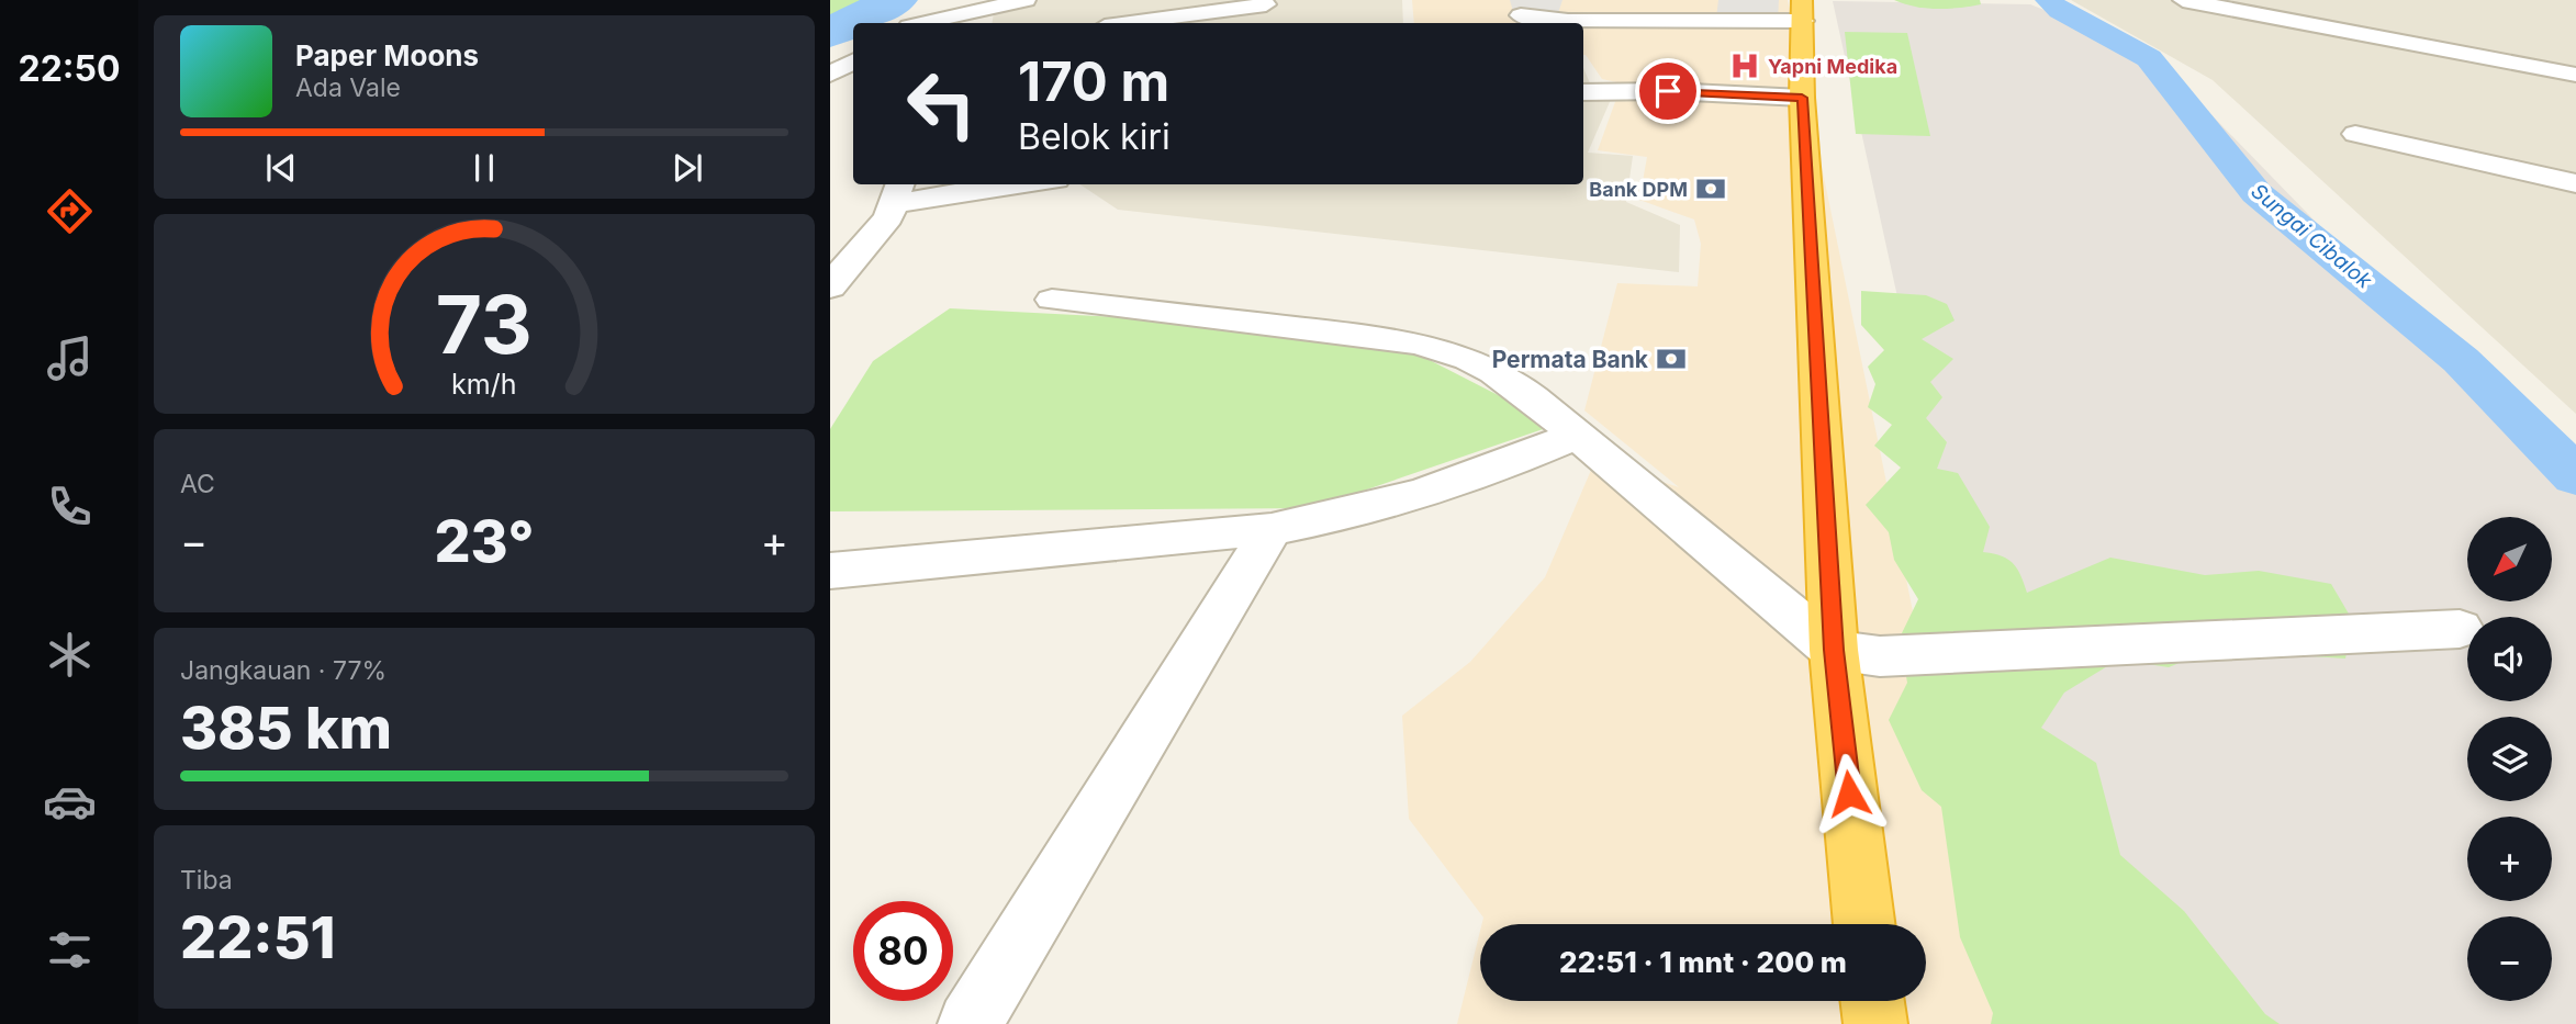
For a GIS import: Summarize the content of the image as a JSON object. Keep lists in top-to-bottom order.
{
  "water": ["Sungai Cibalok"],
  "places": {
    "hospital": ["Yapni Medika"],
    "bank": ["Bank DPM", "Permata Bank"]
  },
  "north": "bottom left",
  "page": {
    "tabs": "22:50",
    "turn": ["170 m", "Belok kiri"],
    "song": ["Paper Moons", "Ada Vale"],
    "tile": [
      "AC",
      ["Jangkauan · 77%", "385 km"],
      ["Tiba", "22:51"]
    ],
    "heat": ["−", "23°", "+"],
    "map_buttons": ["+", "−"],
    "limit": "80",
    "trip": "22:51 · 1 mnt · 200 m",
    "gauge": ["73", "km/h"]
  }
}
